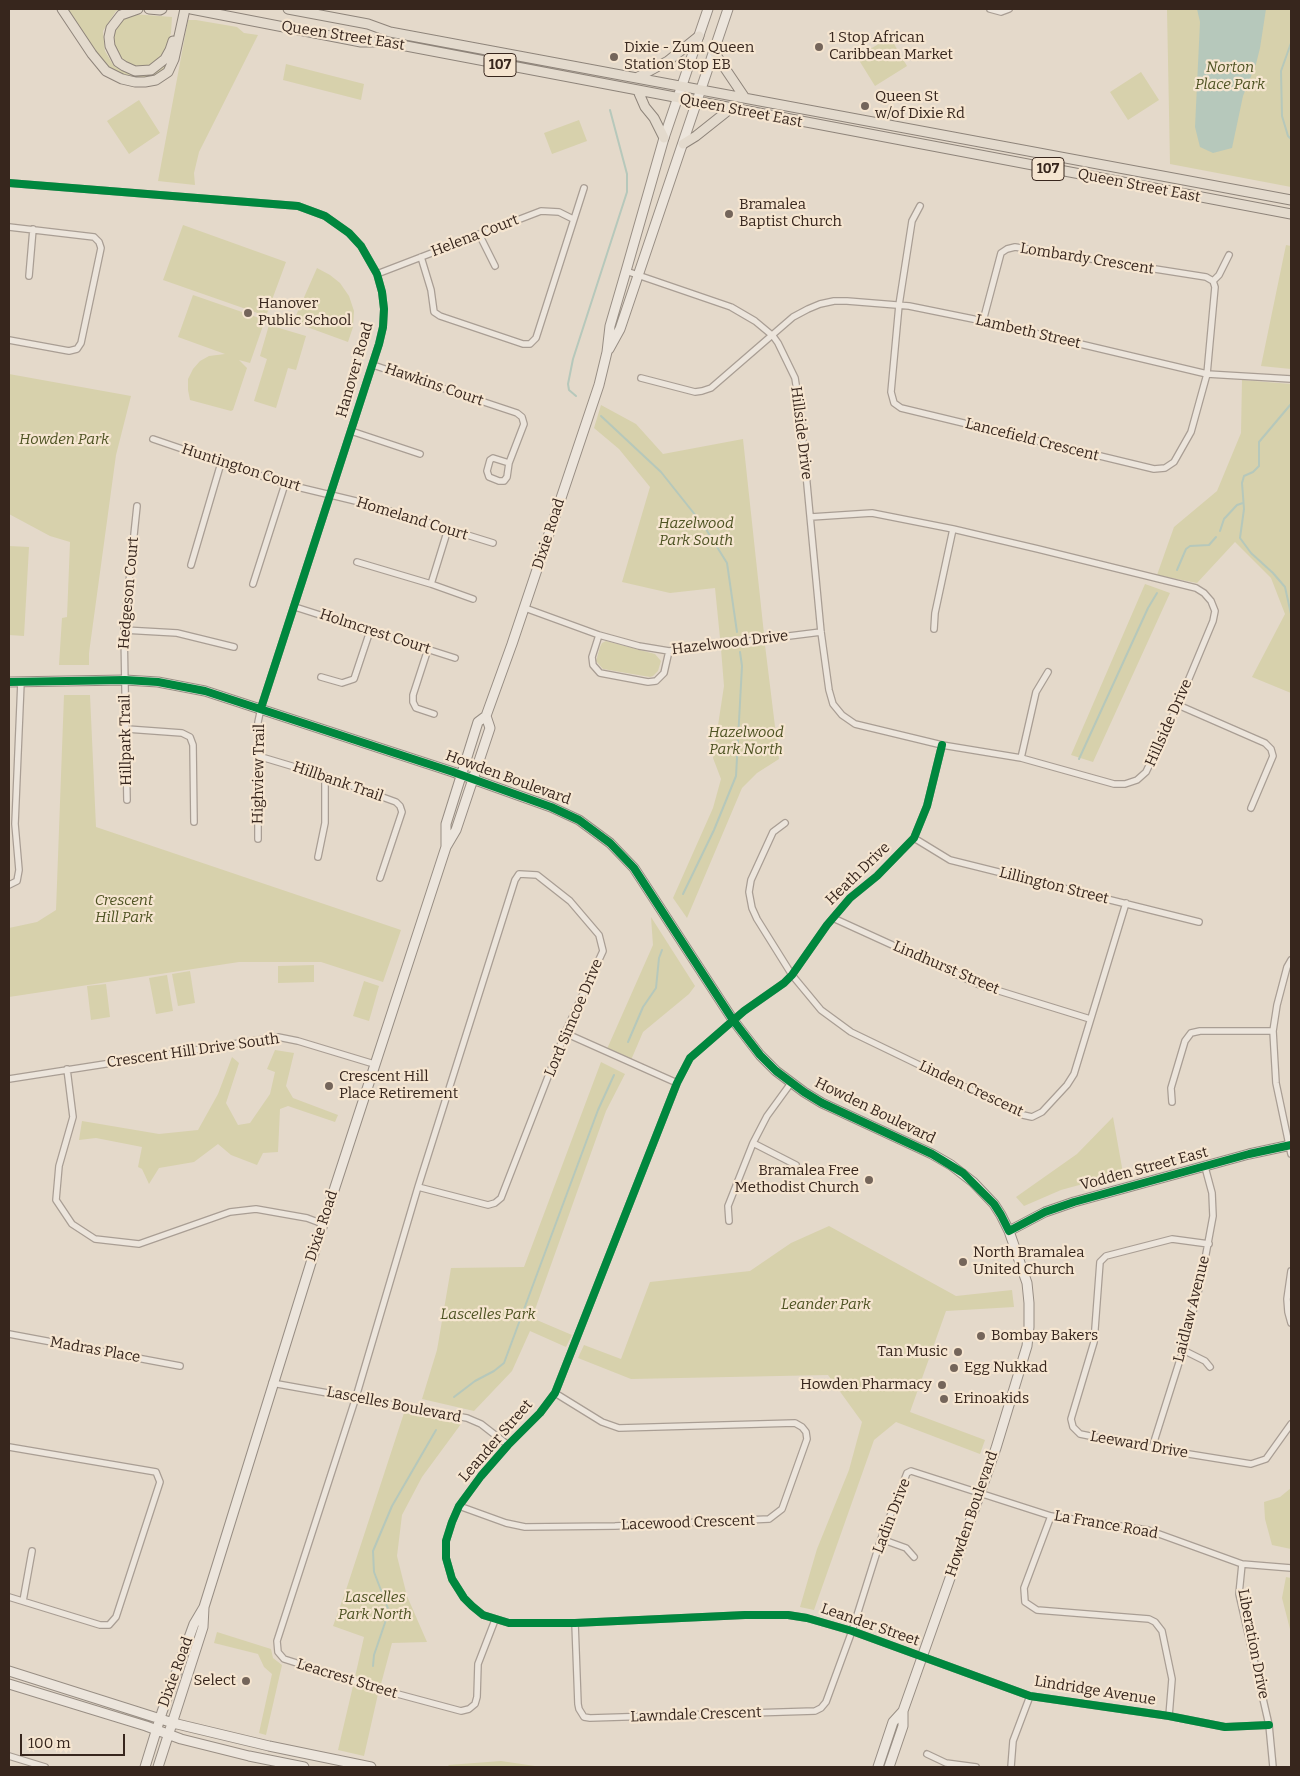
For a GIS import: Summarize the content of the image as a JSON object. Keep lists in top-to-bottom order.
{
  "streets": {
    "main road": [
      "Queen Street East",
      "107",
      "Dixie Road",
      "Howden Boulevard",
      "Vodden Street East"
    ],
    "street": [
      "Helena Court",
      "Lombardy Crescent",
      "Lambeth Street",
      "Hanover Road",
      "Hawkins Court",
      "Hillside Drive",
      "Lancefield Crescent",
      "Huntington Court",
      "Homeland Court",
      "Hedgeson Court",
      "Holmcrest Court",
      "Hazelwood Drive",
      "Hillpark Trail",
      "Highview Trail",
      "Hillbank Trail",
      "Heath Drive",
      "Lillington Street",
      "Lindhurst Street",
      "Lord Simcoe Drive",
      "Crescent Hill Drive South",
      "Linden Crescent",
      "Laidlaw Avenue",
      "Madras Place",
      "Lascelles Boulevard",
      "Leander Street",
      "Leeward Drive",
      "Ladin Drive",
      "Lacewood Crescent",
      "La France Road",
      "Liberation Drive",
      "Leacrest Street",
      "Lindridge Avenue",
      "Lawndale Crescent"
    ]
  },
  "crossings": [
    ["Queen Street East", "Dixie Road"],
    ["Helena Court", "Hanover Road"],
    ["Lombardy Crescent", "Lambeth Street"],
    ["Lambeth Street", "Hillside Drive"],
    ["Lambeth Street", "Lancefield Crescent"],
    ["Hanover Road", "Hawkins Court"],
    ["Hanover Road", "Huntington Court"],
    ["Hanover Road", "Homeland Court"],
    ["Hanover Road", "Holmcrest Court"],
    ["Hanover Road", "Highview Trail"],
    ["Hanover Road", "Howden Boulevard"],
    ["Hillside Drive", "Dixie Road"],
    ["Hillside Drive", "Hazelwood Drive"],
    ["Hillside Drive", "Heath Drive"],
    ["Huntington Court", "Homeland Court"],
    ["Dixie Road", "Hazelwood Drive"],
    ["Dixie Road", "Howden Boulevard"],
    ["Dixie Road", "Crescent Hill Drive South"],
    ["Dixie Road", "Lascelles Boulevard"],
    ["Hedgeson Court", "Hillpark Trail"],
    ["Hedgeson Court", "Howden Boulevard"],
    ["Hillpark Trail", "Howden Boulevard"],
    ["Highview Trail", "Howden Boulevard"],
    ["Highview Trail", "Hillbank Trail"],
    ["Howden Boulevard", "Heath Drive"],
    ["Howden Boulevard", "Vodden Street East"],
    ["Howden Boulevard", "Leander Street"],
    ["Howden Boulevard", "Ladin Drive"],
    ["Howden Boulevard", "La France Road"],
    ["Howden Boulevard", "Lindridge Avenue"],
    ["Heath Drive", "Lillington Street"],
    ["Heath Drive", "Lindhurst Street"],
    ["Heath Drive", "Linden Crescent"],
    ["Heath Drive", "Leander Street"],
    ["Lillington Street", "Linden Crescent"],
    ["Lindhurst Street", "Linden Crescent"],
    ["Lord Simcoe Drive", "Lascelles Boulevard"],
    ["Lord Simcoe Drive", "Leacrest Street"],
    ["Vodden Street East", "Laidlaw Avenue"],
    ["Laidlaw Avenue", "Leeward Drive"],
    ["Lascelles Boulevard", "Leander Street"],
    ["Lascelles Boulevard", "Leacrest Street"],
    ["Leander Street", "Ladin Drive"],
    ["Leander Street", "Lacewood Crescent"],
    ["Leander Street", "Leacrest Street"],
    ["Leander Street", "Lindridge Avenue"],
    ["Leander Street", "Lawndale Crescent"],
    ["Ladin Drive", "La France Road"],
    ["Ladin Drive", "Lawndale Crescent"],
    ["La France Road", "Liberation Drive"],
    ["Liberation Drive", "Lindridge Avenue"]
  ],
  "parks": [
    "Norton Place Park",
    "Howden Park",
    "Hazelwood Park South",
    "Hazelwood Park North",
    "Crescent Hill Park",
    "Leander Park",
    "Lascelles Park",
    "Lascelles Park North"
  ],
  "places": [
    "1 Stop African Caribbean Market",
    "Dixie - Zum Queen Station Stop EB",
    "Queen St w/of Dixie Rd",
    "Bramalea Baptist Church",
    "Hanover Public School",
    "Crescent Hill Place Retirement",
    "Bramalea Free Methodist Church",
    "North Bramalea United Church",
    "Bombay Bakers",
    "Tan Music",
    "Egg Nukkad",
    "Howden Pharmacy",
    "Erinoakids",
    "Select"
  ],
  "scale_bar": "100 m"
}
